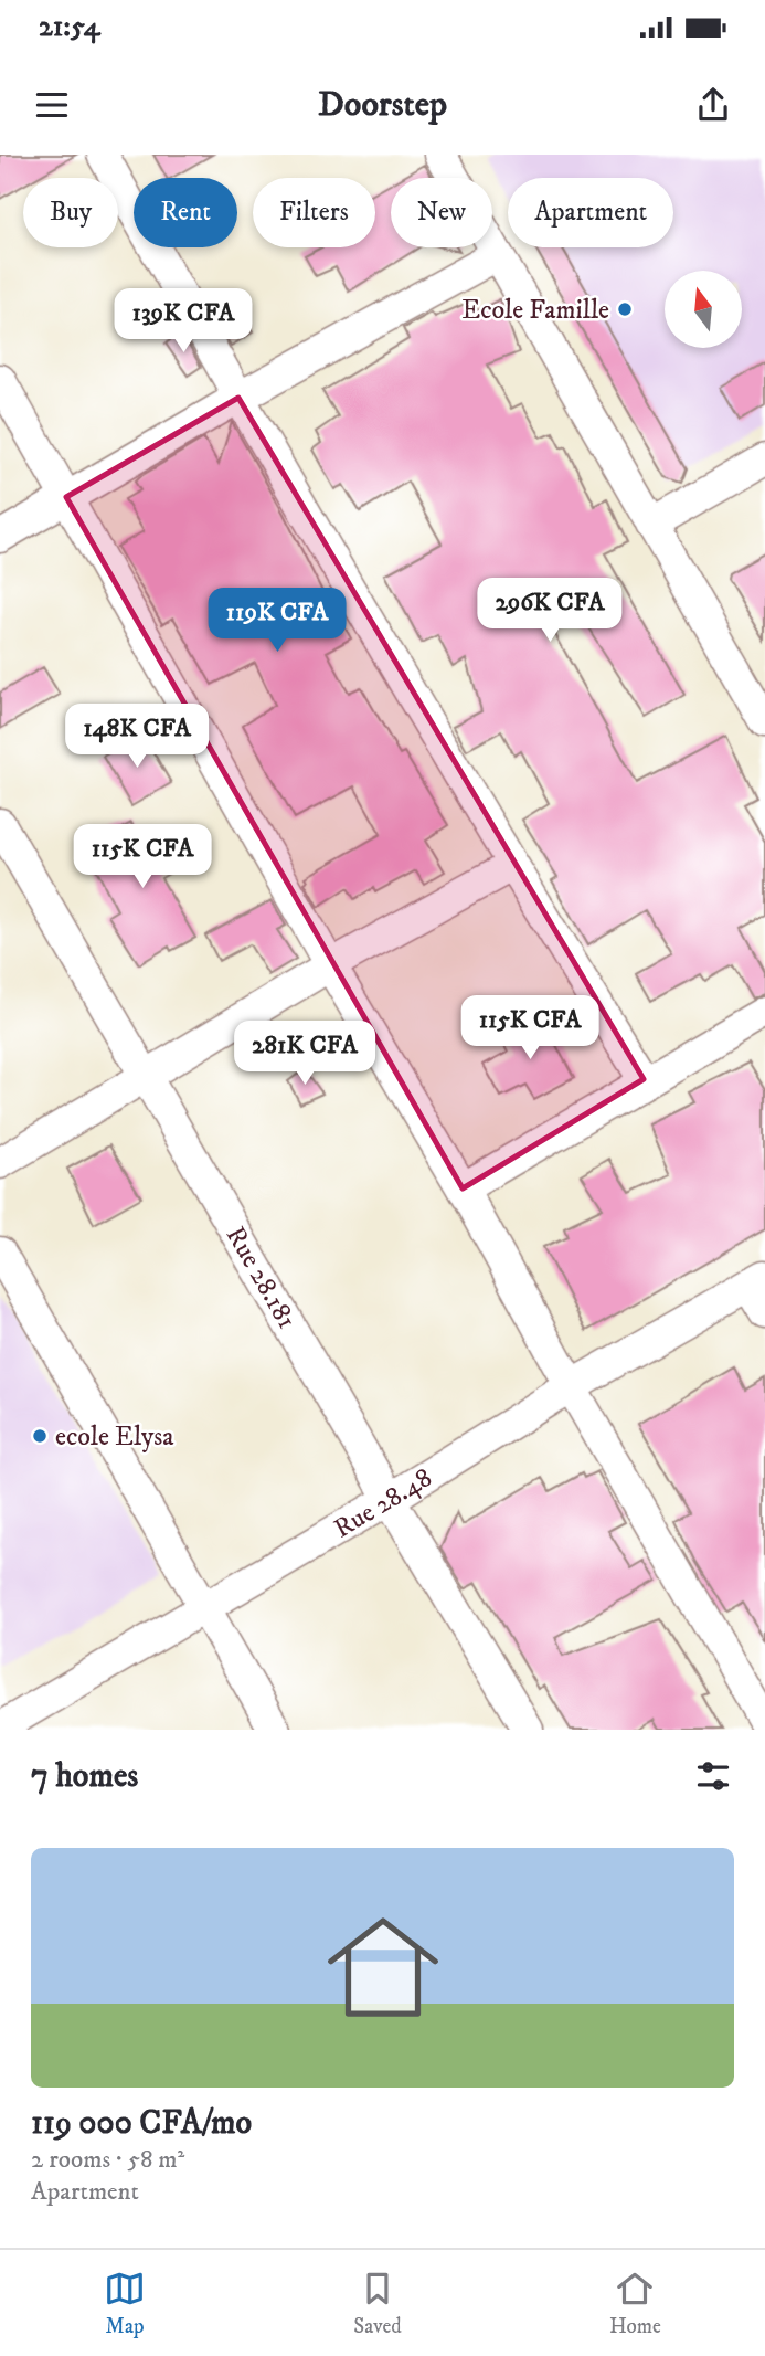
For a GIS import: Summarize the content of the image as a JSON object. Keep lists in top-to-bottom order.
{
  "streets": {
    "street": ["Rue 28.181", "Rue 28.48"]
  },
  "crossings": [
    ["Rue 28.181", "Rue 28.48"]
  ],
  "places": ["Ecole Famille", "ecole Elysa"],
  "north": "top",
  "page": {
    "status": "21:54",
    "header": "Doorstep",
    "chip": [
      "Buy",
      "Rent",
      "Filters",
      "New",
      "Apartment"
    ],
    "price": [
      "139K CFA",
      "296K CFA",
      "119K CFA",
      "148K CFA",
      "115K CFA",
      "115K CFA",
      "281K CFA"
    ],
    "heading": "7 homes",
    "list": [
      {
        "name": "119 000 CFA/mo",
        "note": "2 rooms · 58 m² · Apartment"
      }
    ],
    "tabs": ["Map", "Saved", "Home"]
  }
}
